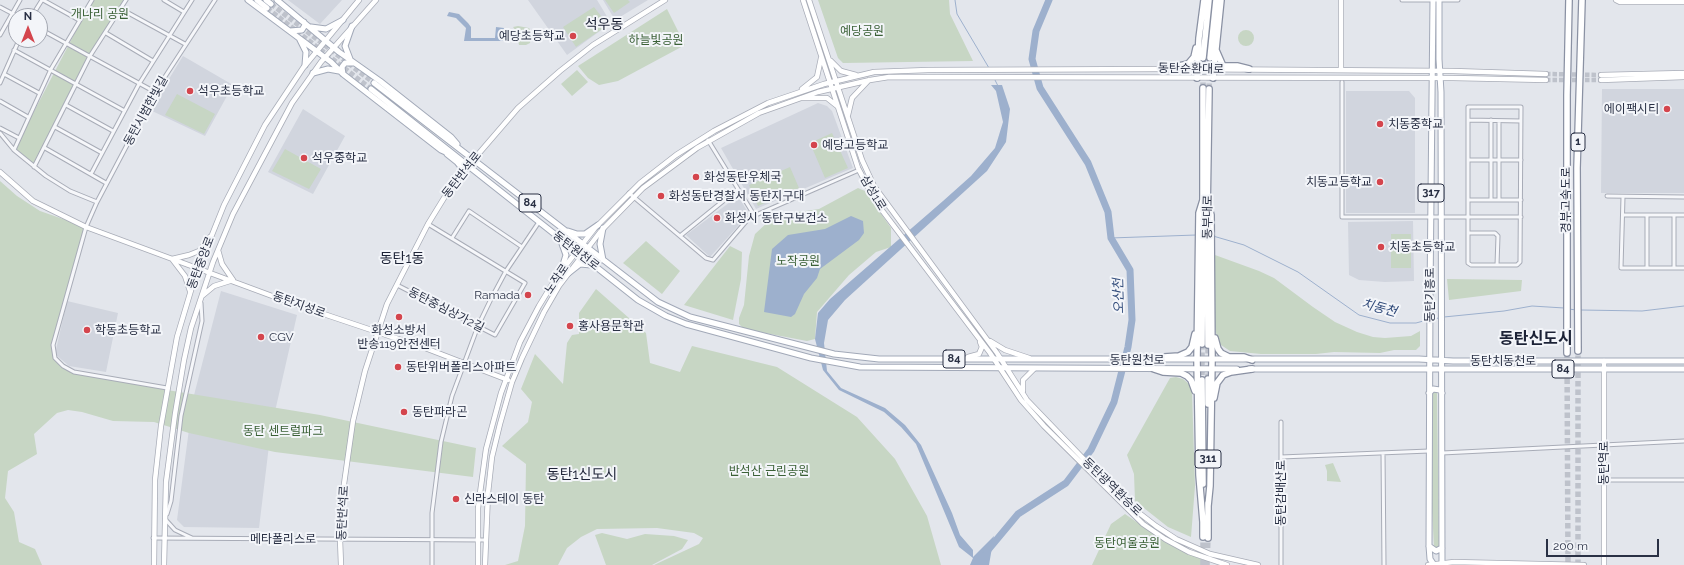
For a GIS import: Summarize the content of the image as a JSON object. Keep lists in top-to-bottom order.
{
  "streets": {
    "highway": [
      "1",
      "경부고속도로",
      "동부대로",
      "311"
    ],
    "main road": [
      "317",
      "84",
      "동탄원천로",
      "동탄기흥로",
      "동탄치동천로"
    ],
    "street": [
      "동탄순환대로",
      "동탄시범한빛길",
      "동탄반석로",
      "삼성1로",
      "동탄중앙로",
      "노작로",
      "동탄지성로",
      "동탄중심상가2길",
      "동탄역로",
      "동탄광역환승로",
      "동탄감배산로",
      "메타폴리스로"
    ]
  },
  "crossings": [
    ["동탄순환대로", "삼성1로"],
    ["동탄순환대로", "노작로"],
    ["동탄순환대로", "동탄기흥로"],
    ["동탄시범한빛길", "동탄지성로"],
    ["동탄반석로", "동탄원천로"],
    ["동탄반석로", "동탄지성로"],
    ["동탄반석로", "동탄중심상가2길"],
    ["동탄반석로", "메타폴리스로"],
    ["삼성1로", "동탄원천로"],
    ["삼성1로", "노작로"],
    ["삼성1로", "동탄광역환승로"],
    ["동탄원천로", "노작로"],
    ["동탄원천로", "동탄기흥로"],
    ["동탄원천로", "동탄치동천로"],
    ["동탄원천로", "동탄광역환승로"],
    ["동탄중앙로", "동탄지성로"],
    ["동탄중앙로", "메타폴리스로"],
    ["노작로", "동탄지성로"],
    ["노작로", "메타폴리스로"],
    ["동탄기흥로", "동탄치동천로"],
    ["동탄치동천로", "동탄역로"]
  ],
  "districts": [
    "석우동",
    "동탄1동",
    "동탄신도시",
    "동탄1신도시"
  ],
  "water": ["오산천", "치동천"],
  "parks": [
    "개나리 공원",
    "예당공원",
    "하늘빛공원",
    "노작공원",
    "동탄 센트럴파크",
    "반석산 근린공원",
    "동탄여울공원"
  ],
  "places": [
    "예당초등학교",
    "석우초등학교",
    "에이팩시티",
    "치동중학교",
    "예당고등학교",
    "석우중학교",
    "화성동탄우체국",
    "치동고등학교",
    "화성동탄경찰서 동탄지구대",
    "화성시 동탄구보건소",
    "치동초등학교",
    "Ramada",
    "화성소방서 반송119안전센터",
    "홍사용문학관",
    "학동초등학교",
    "CGV",
    "동탄위버폴리스아파트",
    "동탄파라곤",
    "신라스테이 동탄"
  ],
  "scale_bar": "200 m",
  "north": "top"
}
